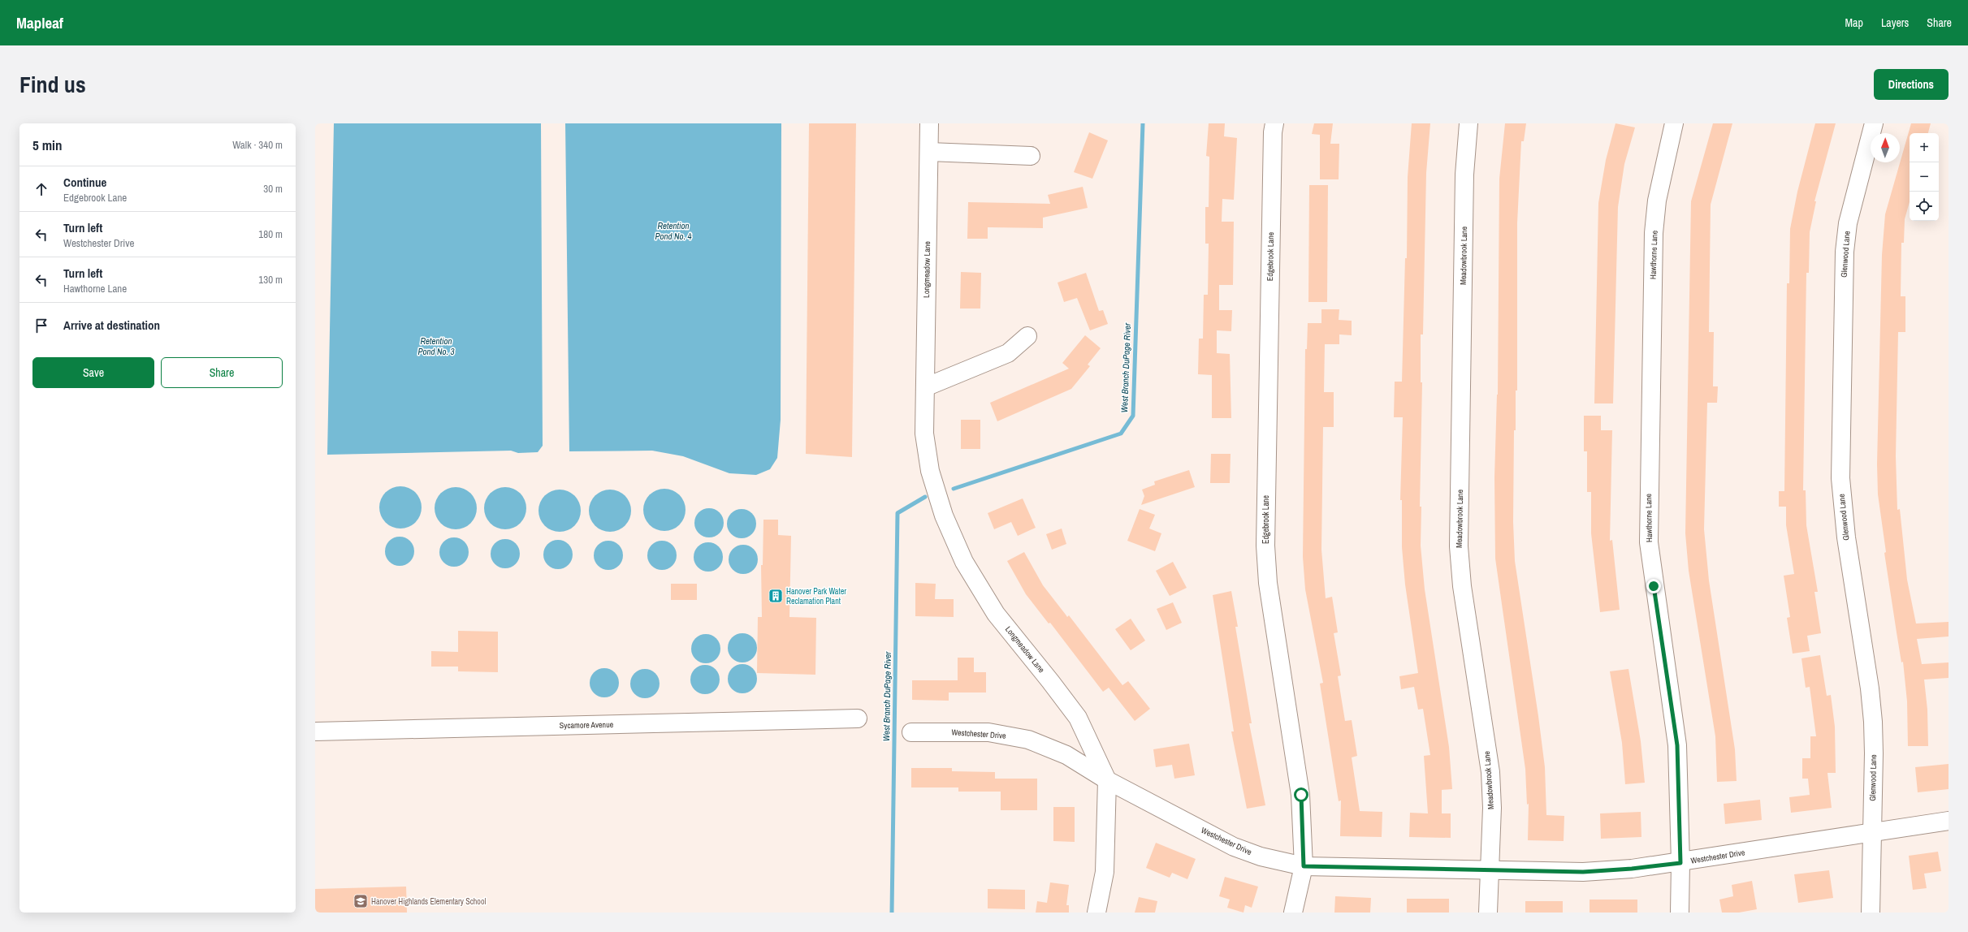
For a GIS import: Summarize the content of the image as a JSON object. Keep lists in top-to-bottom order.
{
  "streets": {
    "street": [
      "Glenwood Lane",
      "Hawthorne Lane",
      "Meadowbrook Lane",
      "Edgebrook Lane",
      "Longmeadow Lane",
      "Sycamore Avenue",
      "Westchester Drive"
    ]
  },
  "crossings": [
    ["Glenwood Lane", "Westchester Drive"],
    ["Hawthorne Lane", "Westchester Drive"],
    ["Meadowbrook Lane", "Westchester Drive"],
    ["Edgebrook Lane", "Westchester Drive"],
    ["Longmeadow Lane", "Westchester Drive"]
  ],
  "water": ["Retention Pond No. 4", "Retention Pond No. 3", "West Branch DuPage River"],
  "places": {
    "building": ["Hanover Park Water Reclamation Plant"],
    "school or university": ["Hanover Highlands Elementary School"]
  },
  "north": "top",
  "page": {
    "header": "Mapleaf",
    "nav": ["Map", "Layers", "Share"],
    "title": "Find us",
    "buttons": [
      "Directions",
      ["Save", "Share"]
    ],
    "heading": ["5 min", "Walk · 340 m"],
    "map_buttons": ["+", "−"],
    "list": [
      ["Continue", "Edgebrook Lane", "30 m"],
      ["Turn left", "Westchester Drive", "180 m"],
      ["Turn left", "Hawthorne Lane", "130 m"],
      "Arrive at destination"
    ]
  }
}
